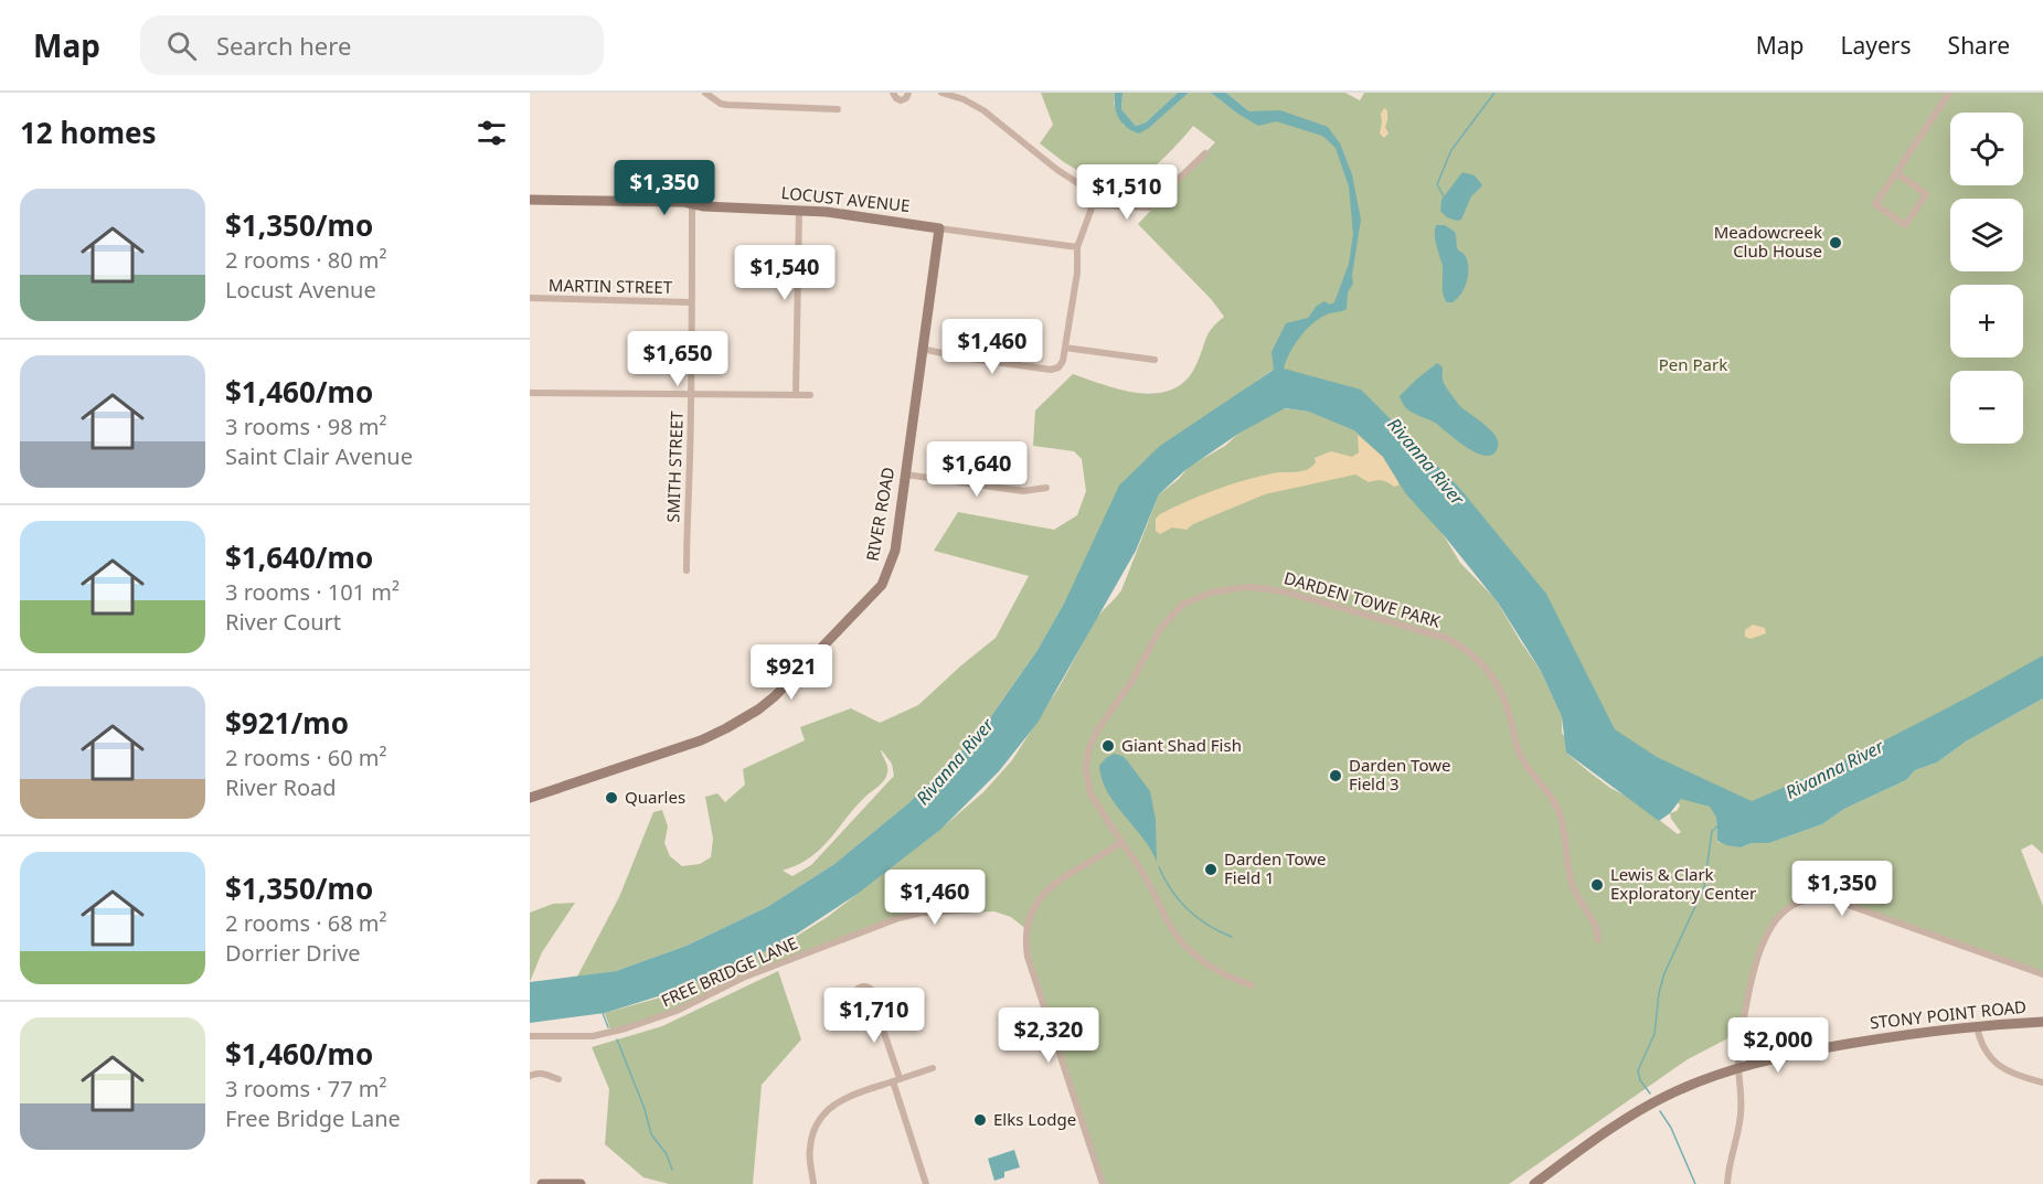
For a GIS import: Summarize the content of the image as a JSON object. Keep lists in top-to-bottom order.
{
  "streets": {
    "street": [
      "LOCUST AVENUE",
      "MARTIN STREET",
      "SMITH STREET",
      "RIVER ROAD",
      "DARDEN TOWE PARK",
      "FREE BRIDGE LANE",
      "STONY POINT ROAD"
    ]
  },
  "crossings": [
    ["LOCUST AVENUE", "SMITH STREET"],
    ["LOCUST AVENUE", "RIVER ROAD"],
    ["MARTIN STREET", "SMITH STREET"]
  ],
  "water": ["Rivanna River"],
  "parks": ["Pen Park"],
  "places": [
    "Meadowcreek Club House",
    "Giant Shad Fish",
    "Darden Towe Field 3",
    "Quarles",
    "Darden Towe Field 1",
    "Lewis & Clark Exploratory Center",
    "Elks Lodge"
  ],
  "page": {
    "header": "Map",
    "search": "Search here",
    "nav": ["Map", "Layers", "Share"],
    "heading": "12 homes",
    "map_buttons": ["+", "−"],
    "price": [
      "$1,350",
      "$1,510",
      "$1,540",
      "$1,460",
      "$1,650",
      "$1,640",
      "$921",
      "$1,350",
      "$1,460",
      "$1,710",
      "$2,320",
      "$2,000"
    ],
    "list": [
      {
        "name": "$1,350/mo",
        "note": "2 rooms · 80 m² · Locust Avenue"
      },
      {
        "name": "$1,460/mo",
        "note": "3 rooms · 98 m² · Saint Clair Avenue"
      },
      {
        "name": "$1,640/mo",
        "note": "3 rooms · 101 m² · River Court"
      },
      {
        "name": "$921/mo",
        "note": "2 rooms · 60 m² · River Road"
      },
      {
        "name": "$1,350/mo",
        "note": "2 rooms · 68 m² · Dorrier Drive"
      },
      {
        "name": "$1,460/mo",
        "note": "3 rooms · 77 m² · Free Bridge Lane"
      }
    ]
  }
}
